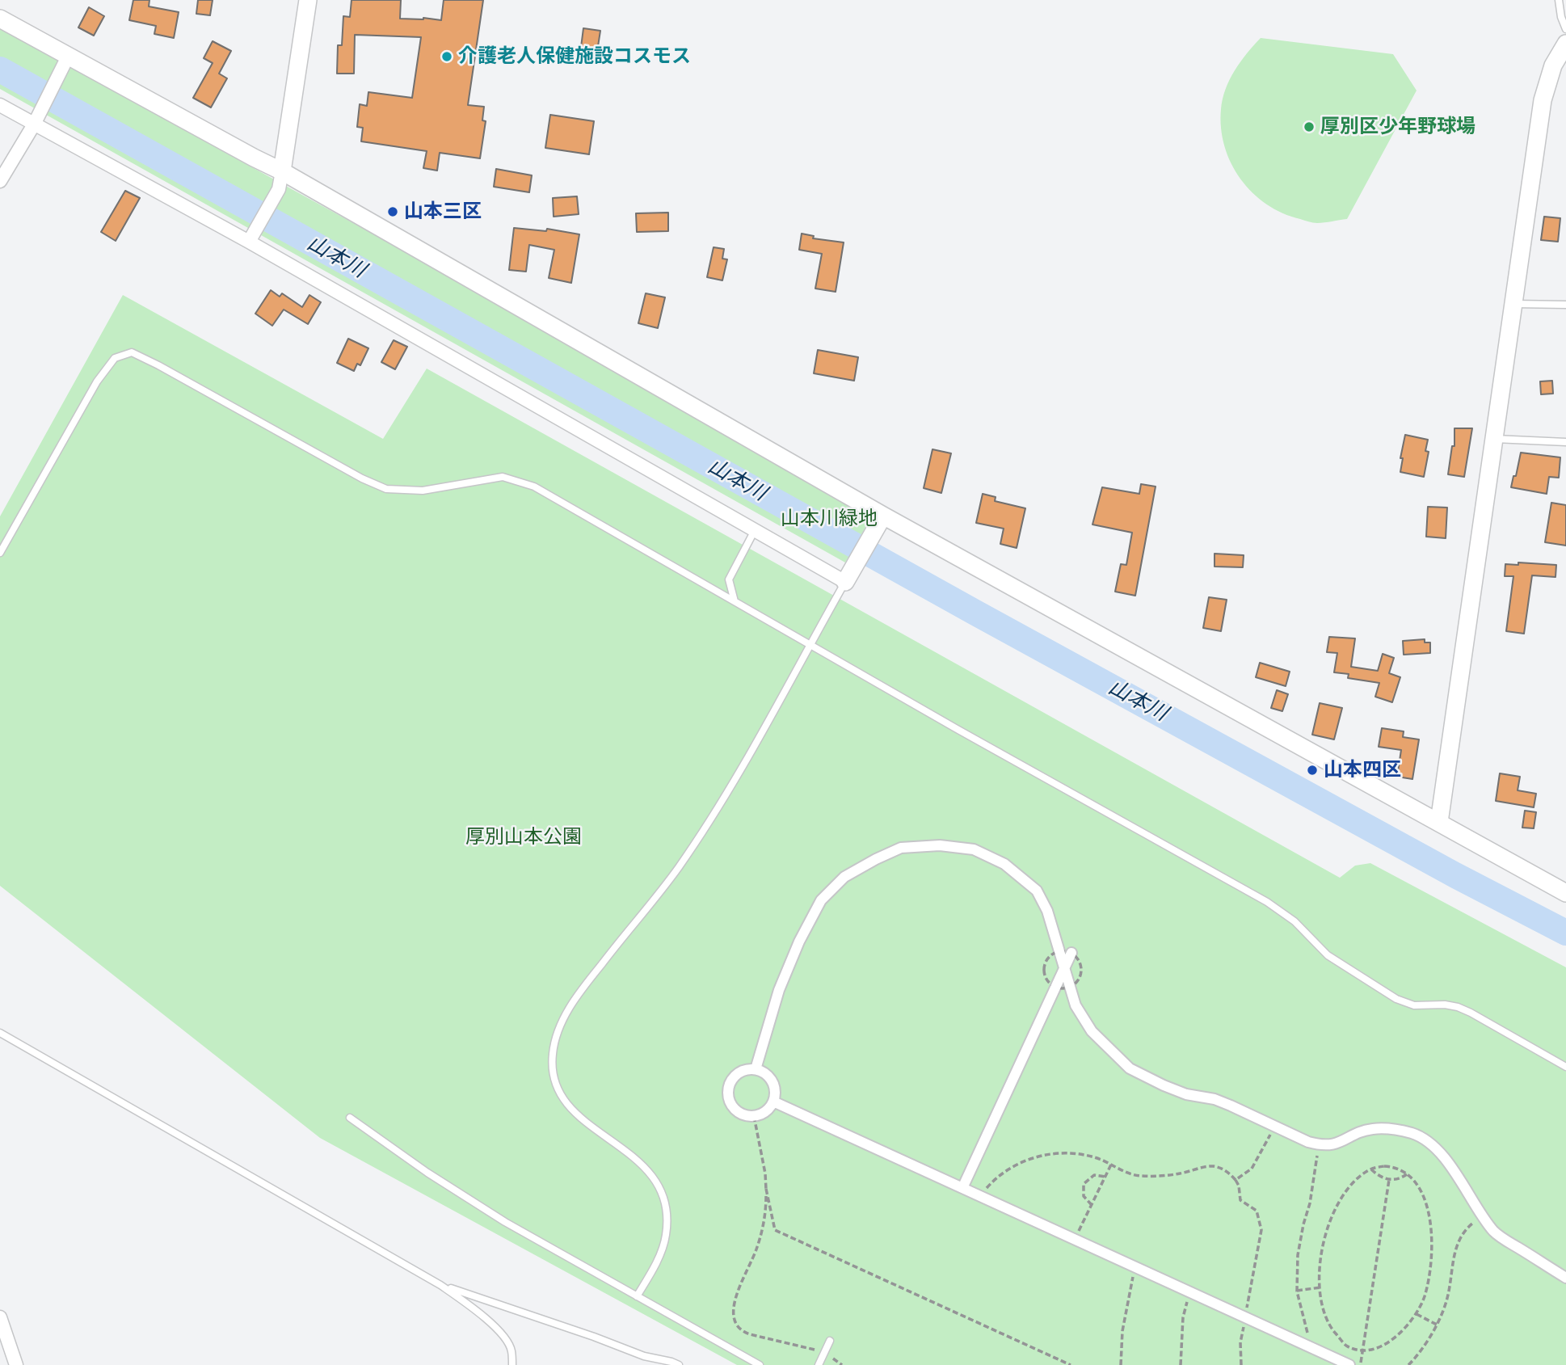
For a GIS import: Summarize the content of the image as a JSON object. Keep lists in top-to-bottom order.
{
  "water": ["山本川"],
  "parks": ["山本川緑地", "厚別山本公園"],
  "places": [
    "介護老人保健施設コスモス",
    "厚別区少年野球場",
    "山本三区",
    "山本四区"
  ]
}
